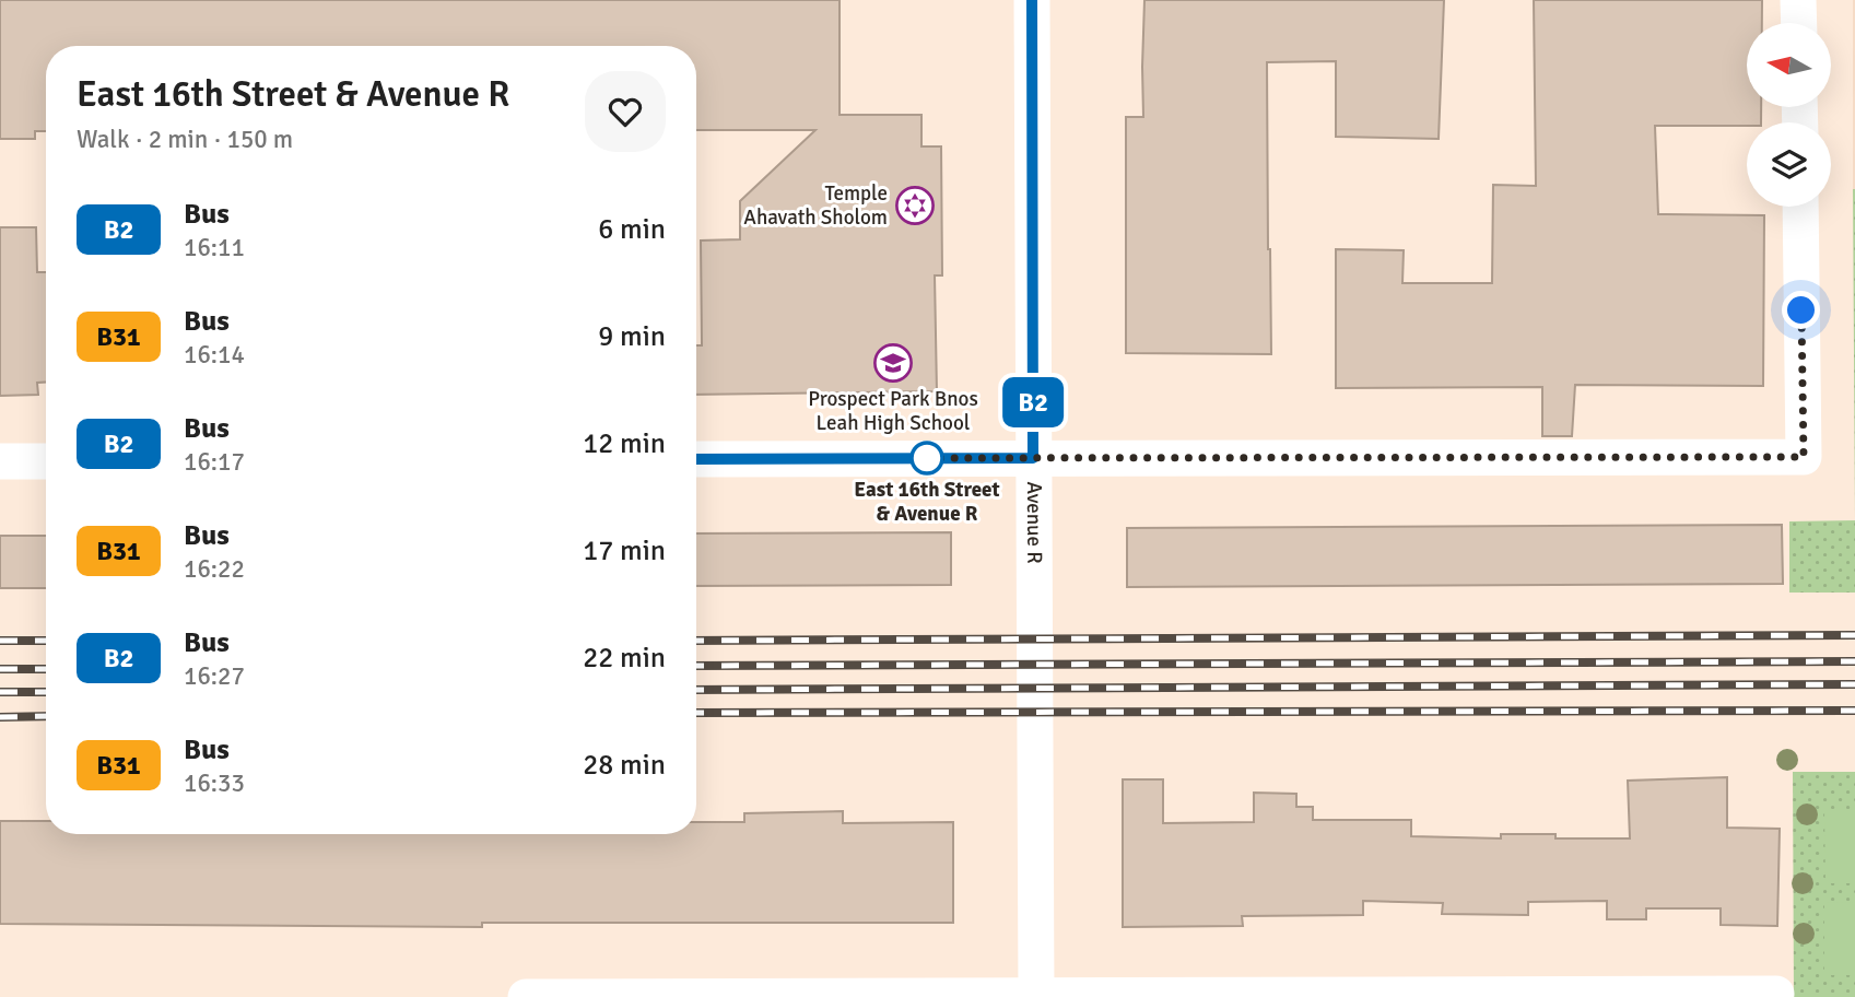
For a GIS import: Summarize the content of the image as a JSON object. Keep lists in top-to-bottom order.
{
  "streets": {
    "street": ["Avenue R"]
  },
  "places": {
    "synagogue": ["Temple Ahavath Sholom"],
    "school or university": ["Prospect Park Bnos Leah High School"],
    "other": ["East 16th Street & Avenue R"]
  },
  "lines": ["bus line B2"],
  "north": "left",
  "page": {
    "on_map": "B2",
    "heading": ["East 16th Street & Avenue R", "Walk · 2 min · 150 m"],
    "list": [
      {
        "mark": "B2",
        "name": "Bus",
        "note": "16:11",
        "value": "6 min"
      },
      {
        "mark": "B31",
        "name": "Bus",
        "note": "16:14",
        "value": "9 min"
      },
      {
        "mark": "B2",
        "name": "Bus",
        "note": "16:17",
        "value": "12 min"
      },
      {
        "mark": "B31",
        "name": "Bus",
        "note": "16:22",
        "value": "17 min"
      },
      {
        "mark": "B2",
        "name": "Bus",
        "note": "16:27",
        "value": "22 min"
      },
      {
        "mark": "B31",
        "name": "Bus",
        "note": "16:33",
        "value": "28 min"
      }
    ]
  }
}
